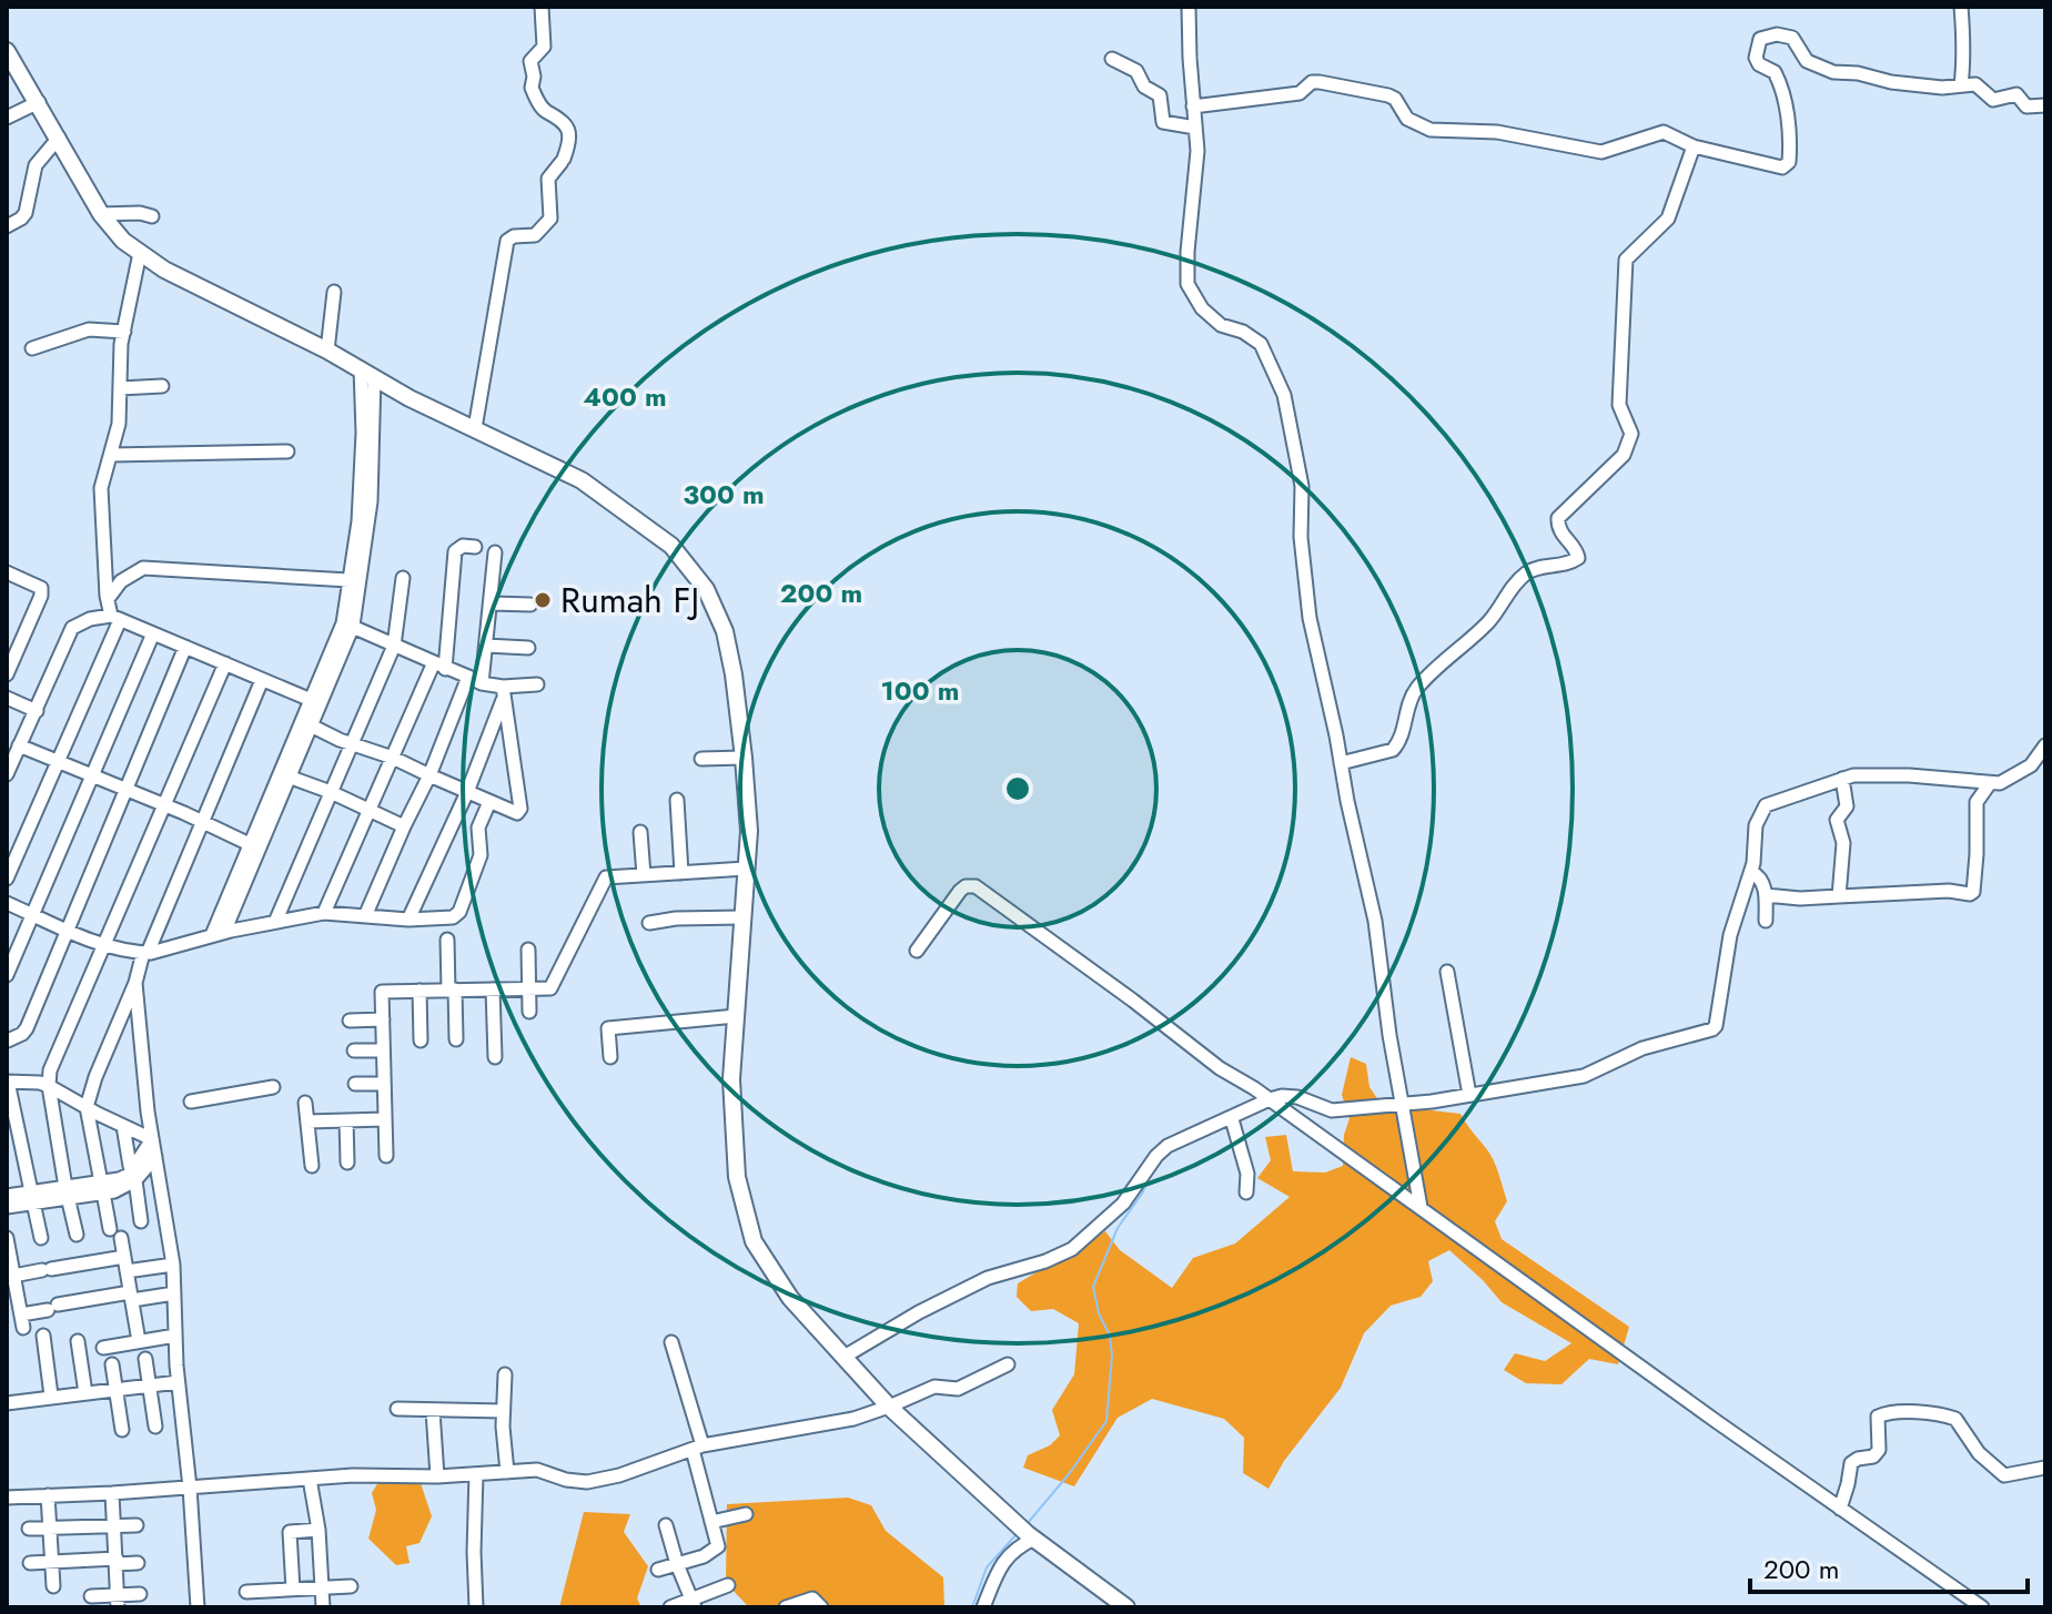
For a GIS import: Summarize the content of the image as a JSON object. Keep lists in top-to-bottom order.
{
  "places": ["Rumah FJ"],
  "scale_bar": "200 m",
  "rings": [
    "400 m",
    "300 m",
    "200 m",
    "100 m"
  ]
}
